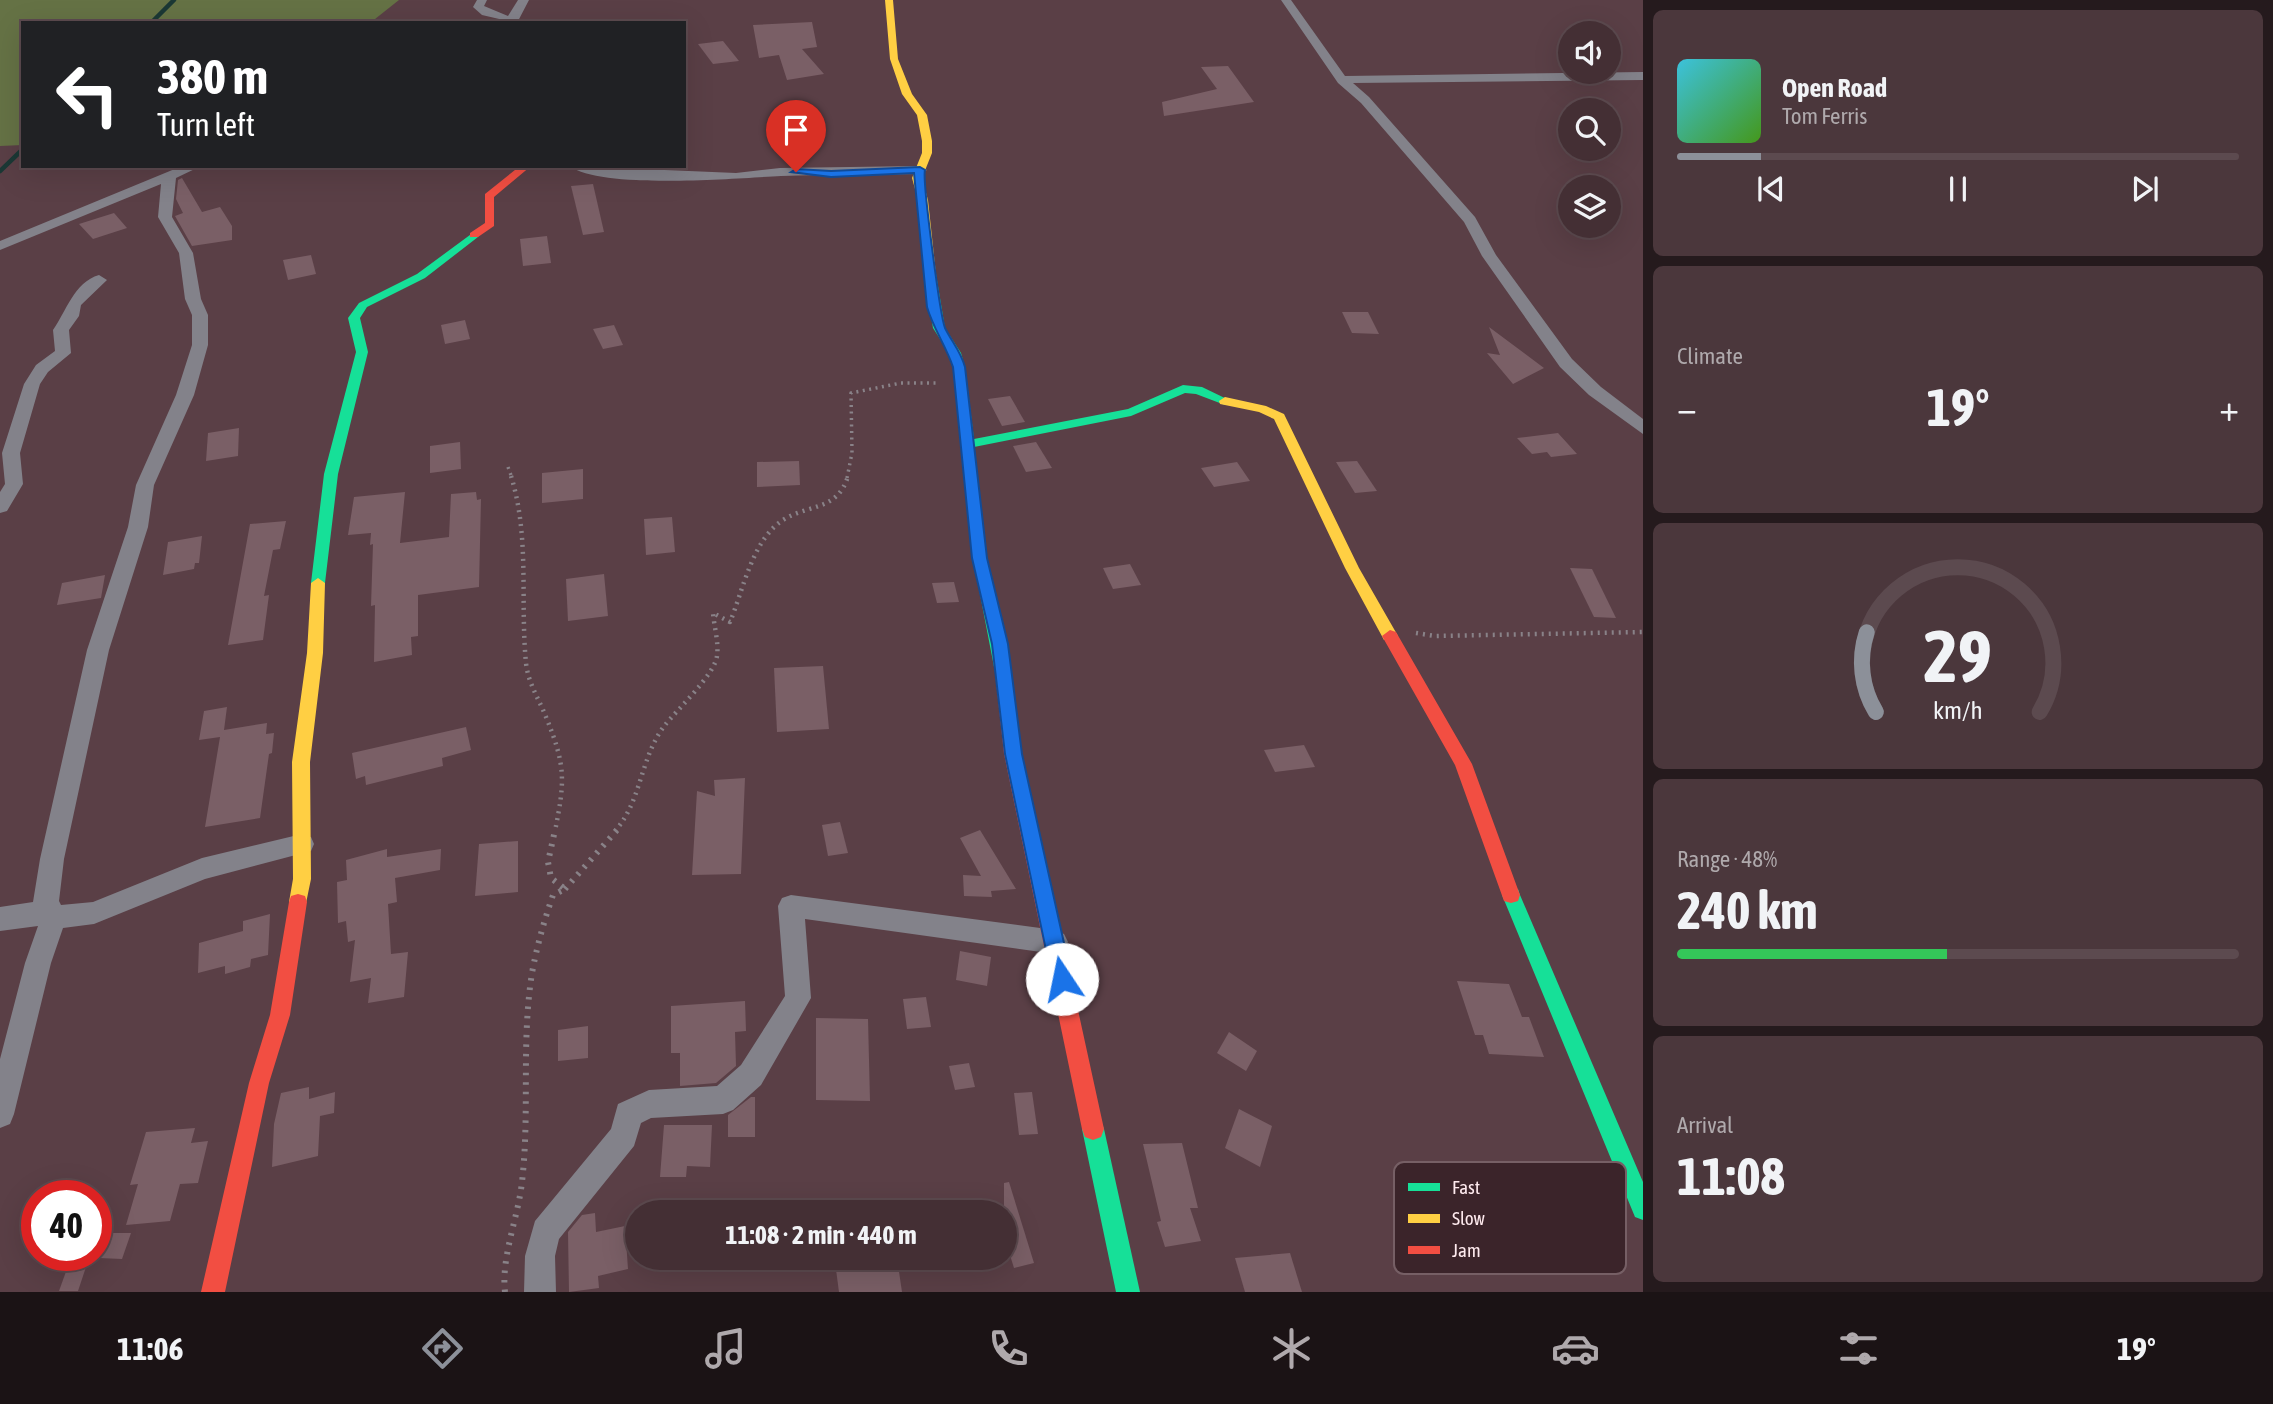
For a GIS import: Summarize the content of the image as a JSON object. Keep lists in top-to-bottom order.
{
  "legend": ["Fast", "Slow", "Jam"],
  "page": {
    "turn": ["380 m", "Turn left"],
    "song": ["Open Road", "Tom Ferris"],
    "tile": [
      "Climate",
      ["Range · 48%", "240 km"],
      ["Arrival", "11:08"]
    ],
    "heat": ["−", "19°", "+"],
    "limit": "40",
    "trip": "11:08 · 2 min · 440 m",
    "tabs": ["11:06", "19°"],
    "gauge": ["29", "km/h"]
  }
}
